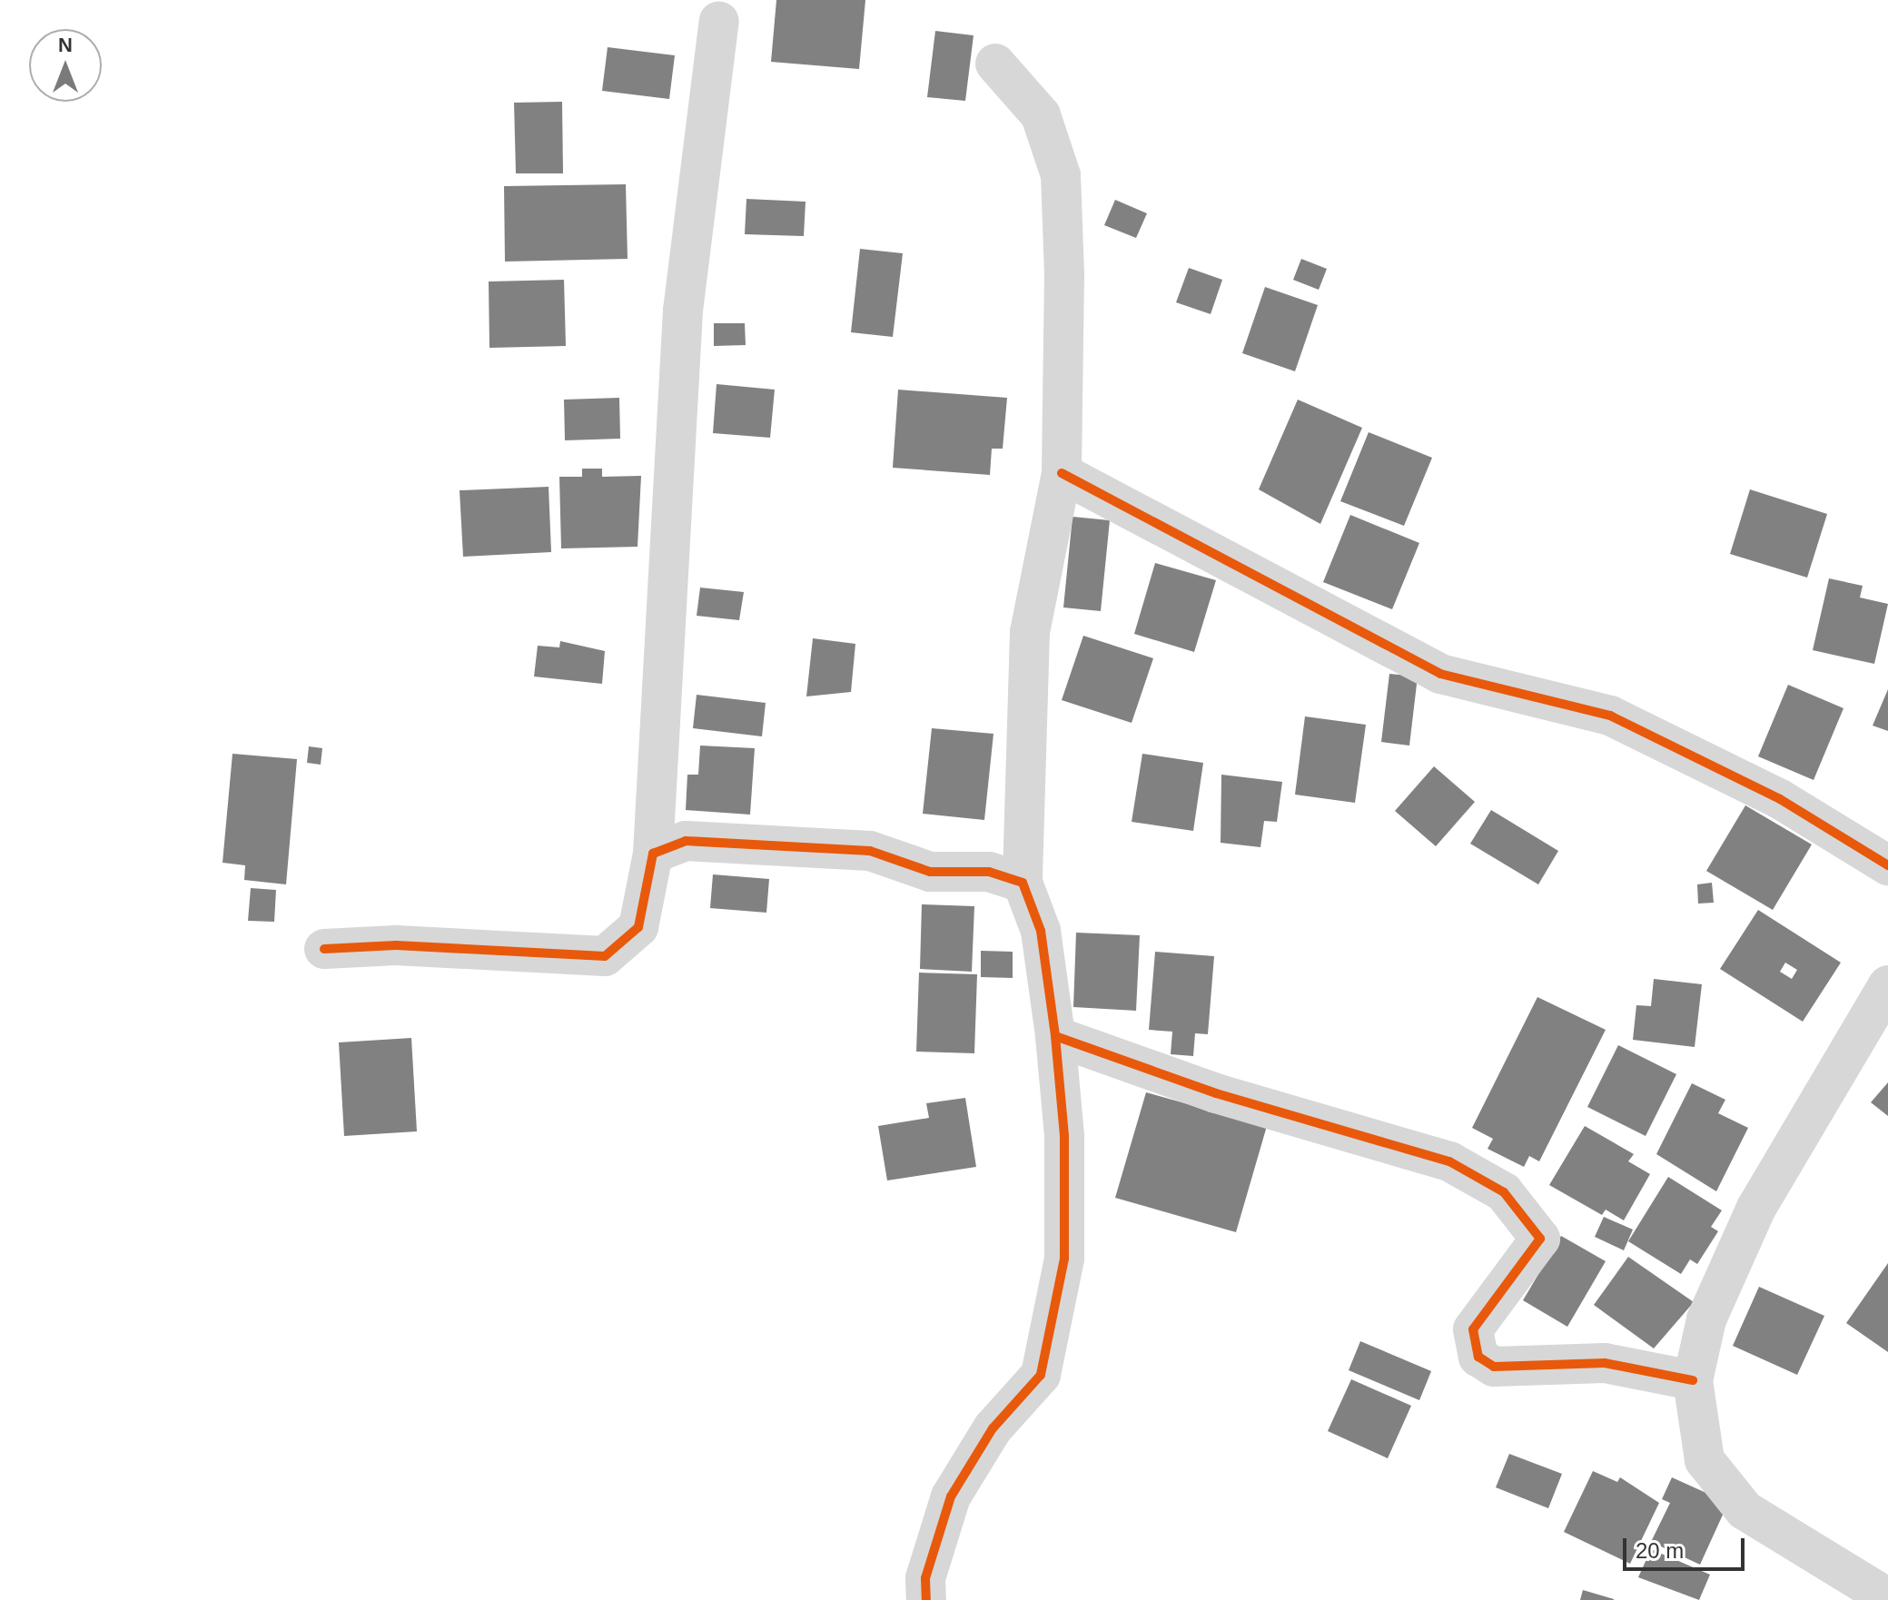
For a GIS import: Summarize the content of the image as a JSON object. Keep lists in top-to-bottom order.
{
  "scale_bar": "20 m",
  "north": "top"
}
